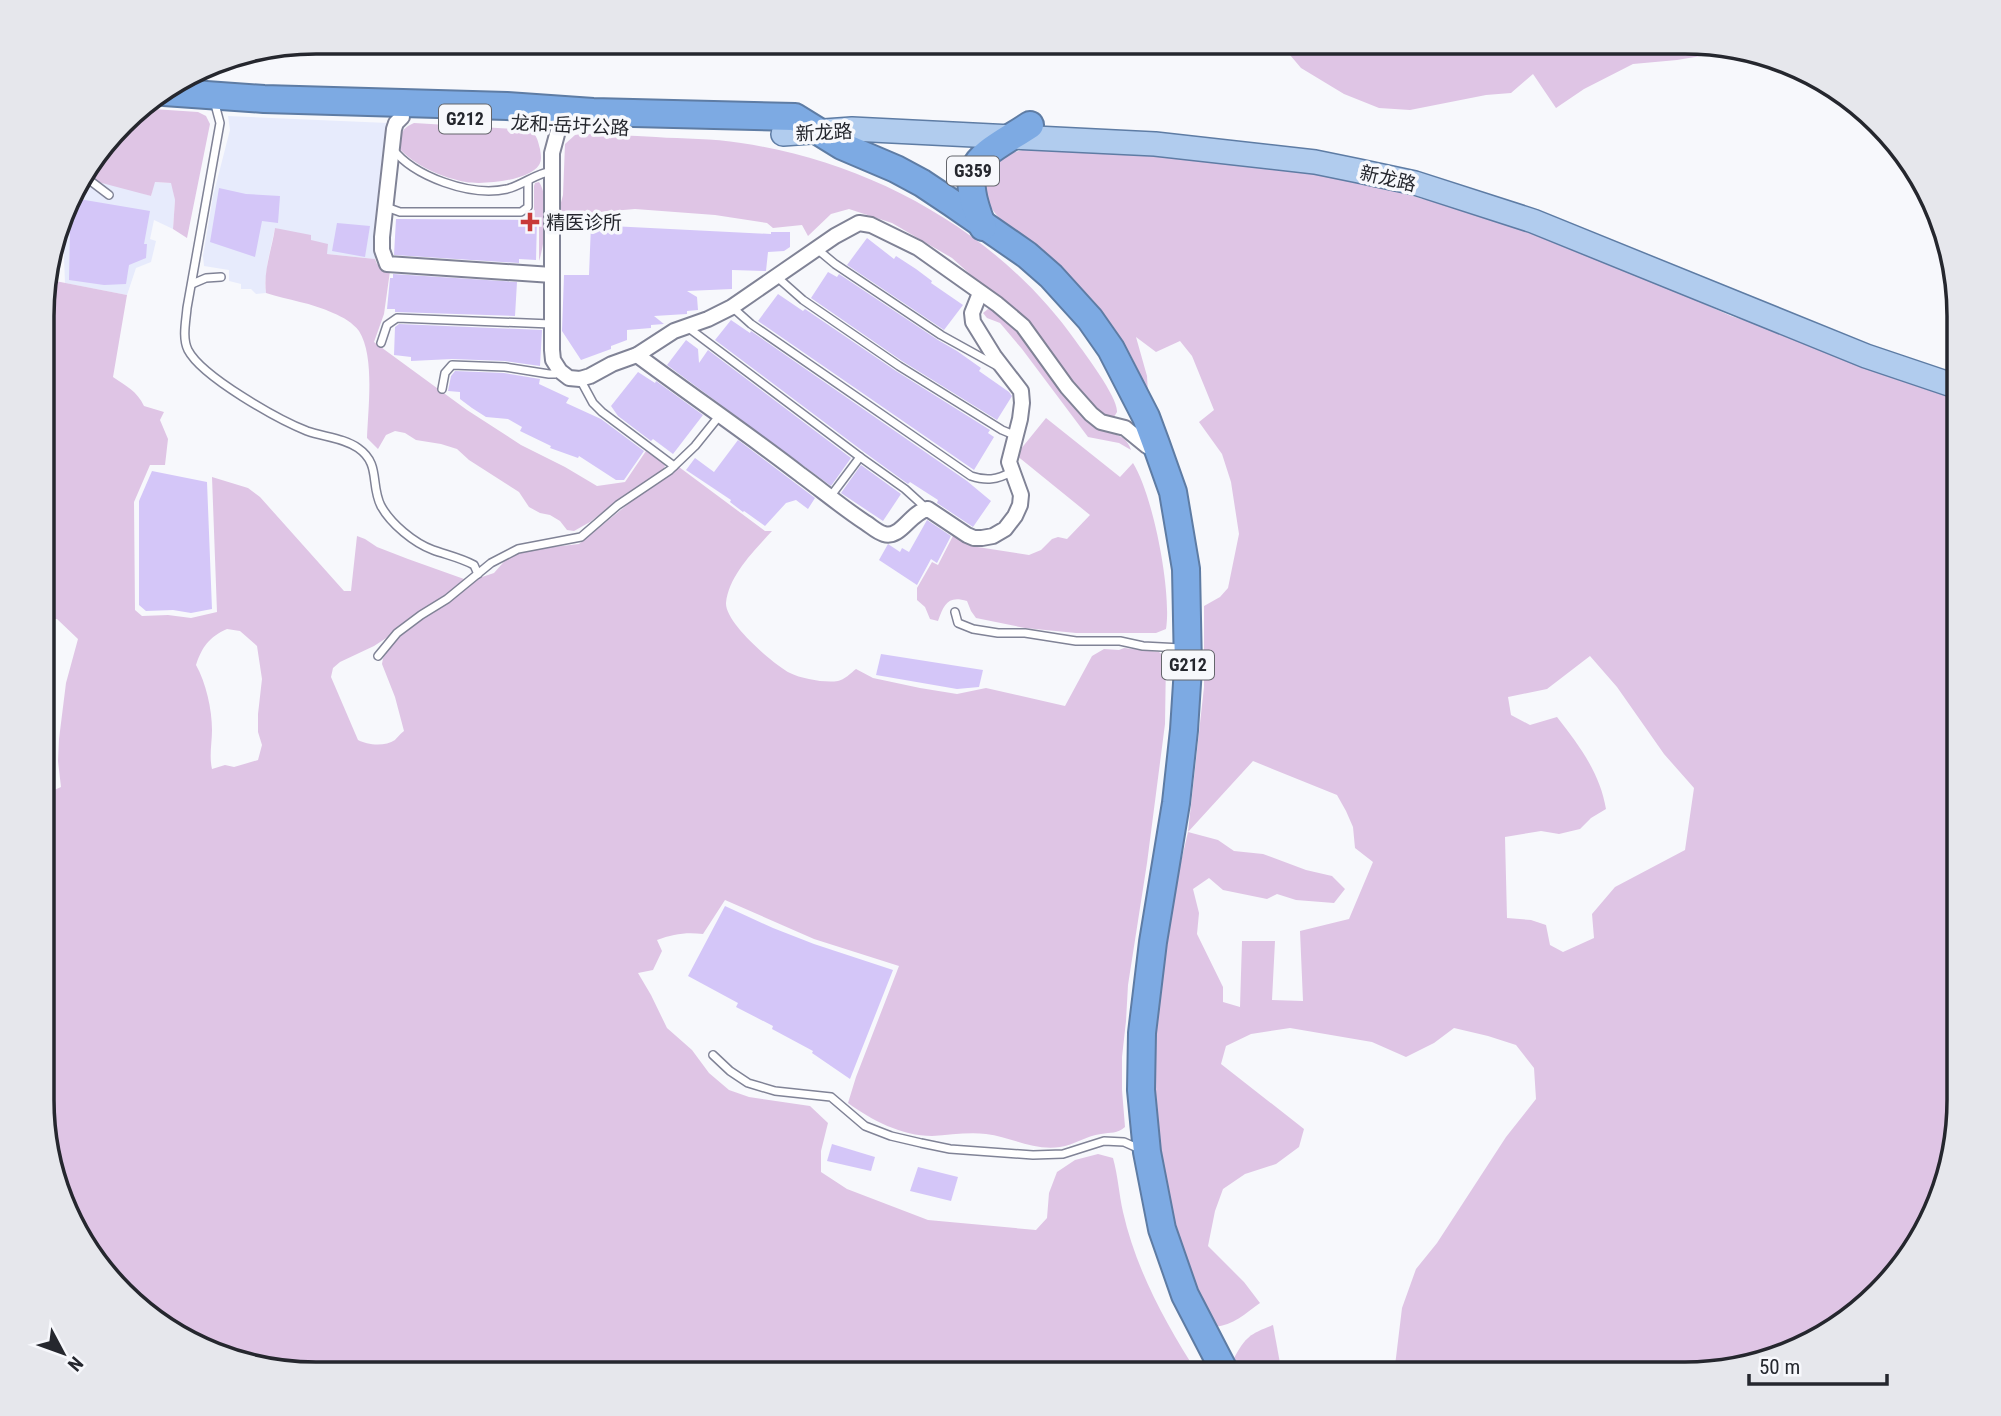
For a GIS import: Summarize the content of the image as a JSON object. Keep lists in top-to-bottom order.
{
  "streets": {
    "highway": ["G212", "龙和-岳圩公路", "G359"],
    "main road": ["新龙路"]
  },
  "crossings": [
    ["G212", "龙和-岳圩公路"],
    ["G212", "新龙路"],
    ["G212", "G359"],
    ["龙和-岳圩公路", "新龙路"],
    ["新龙路", "G359"]
  ],
  "places": {
    "health": ["精医诊所"]
  },
  "scale_bar": "50 m",
  "north": "bottom right"
}
